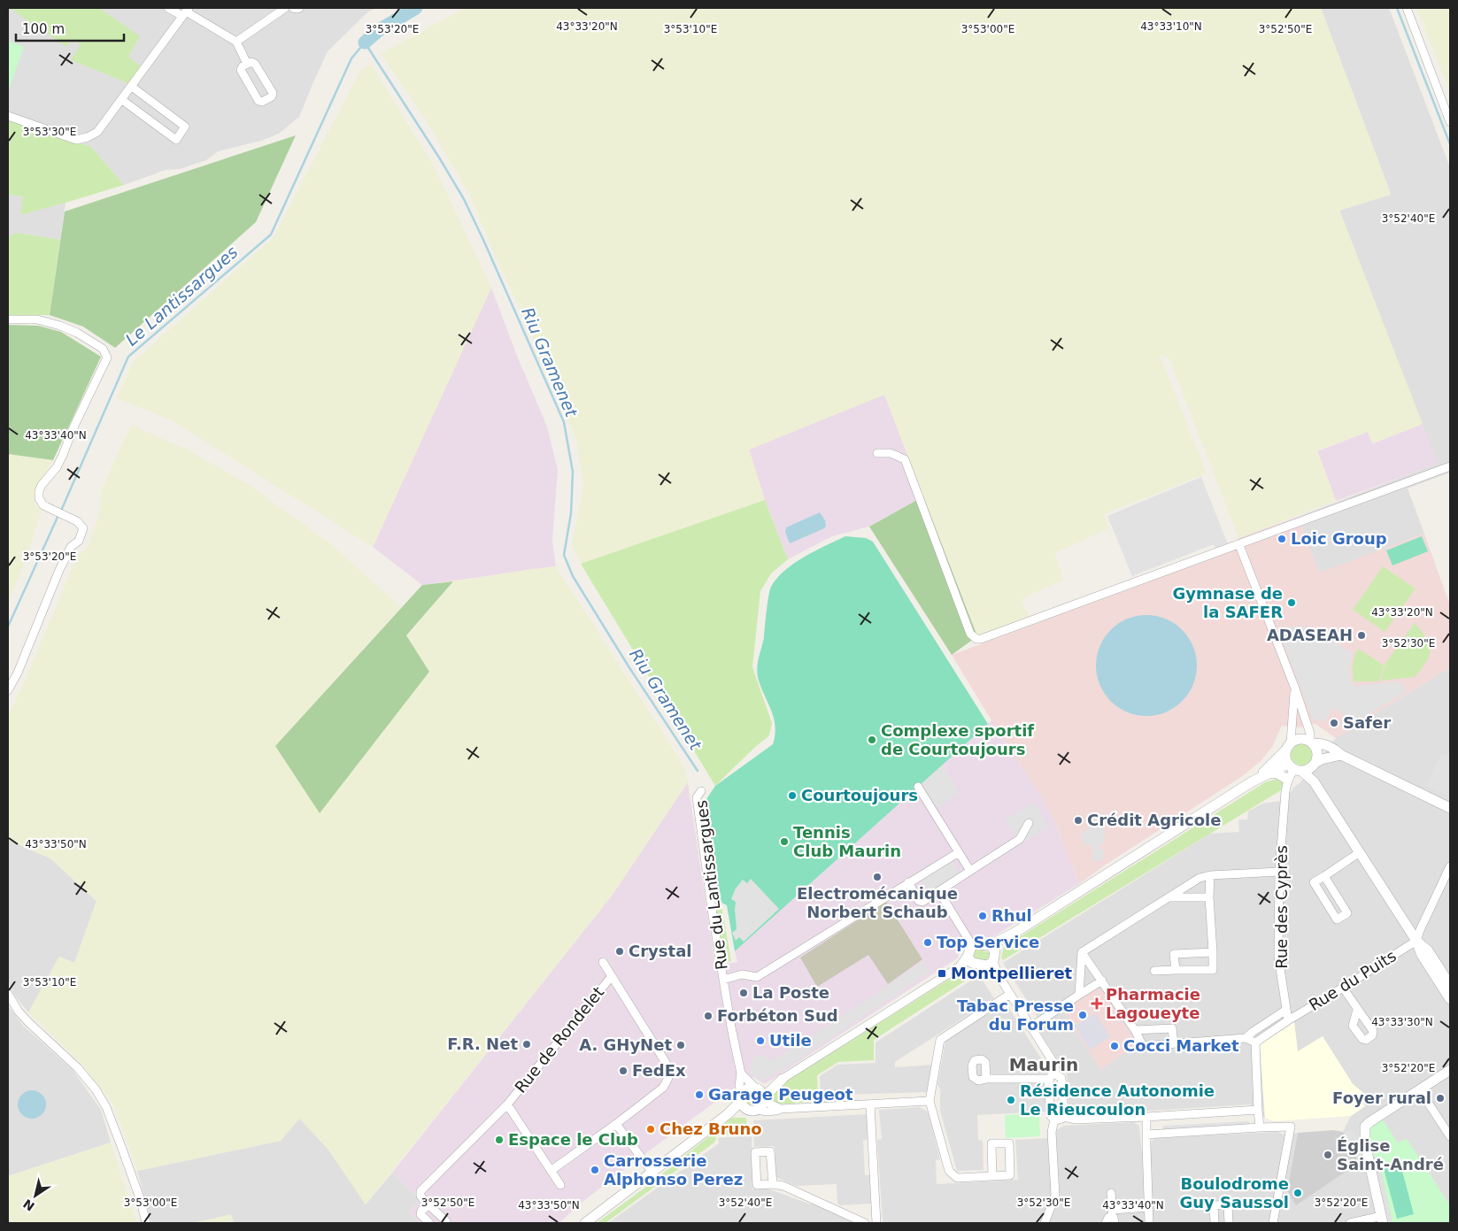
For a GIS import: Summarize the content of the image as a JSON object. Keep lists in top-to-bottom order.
{
  "streets": {
    "street": [
      "Rue du Lantissargues",
      "Rue des Cyprès",
      "Rue du Puits",
      "Rue de Rondelet"
    ]
  },
  "crossings": [
    ["Rue des Cyprès", "Rue du Puits"]
  ],
  "districts": ["Maurin"],
  "water": ["Le Lantissargues", "Riu Gramenet"],
  "places": {
    "other": [
      "Loic Group",
      "Gymnase de la SAFER",
      "ADASEAH",
      "Safer",
      "Complexe sportif de Courtoujours",
      "Courtoujours",
      "Crédit Agricole",
      "Tennis Club Maurin",
      "Electromécanique Norbert Schaub",
      "Rhul",
      "Top Service",
      "Crystal",
      "La Poste",
      "Tabac Presse du Forum",
      "Forbéton Sud",
      "Utile",
      "F.R. Net",
      "A. GHyNet",
      "Cocci Market",
      "FedEx",
      "Garage Peugeot",
      "Foyer rural",
      "Résidence Autonomie Le Rieucoulon",
      "Chez Bruno",
      "Espace le Club",
      "Église Saint-André",
      "Carrosserie Alphonso Perez",
      "Boulodrome Guy Saussol"
    ],
    "transit": ["Montpellieret"],
    "health": ["Pharmacie Lagoueyte"]
  },
  "scale_bar": "100 m",
  "north": "bottom left",
  "coordinates": [
    "43°33'20\"N",
    "43°33'10\"N",
    "3°53'20\"E",
    "3°53'10\"E",
    "3°53'00\"E",
    "3°52'50\"E",
    "3°53'30\"E",
    "3°52'40\"E",
    "43°33'40\"N",
    "3°52'30\"E",
    "43°33'50\"N",
    "43°33'30\"N",
    "3°52'20\"E"
  ]
}
